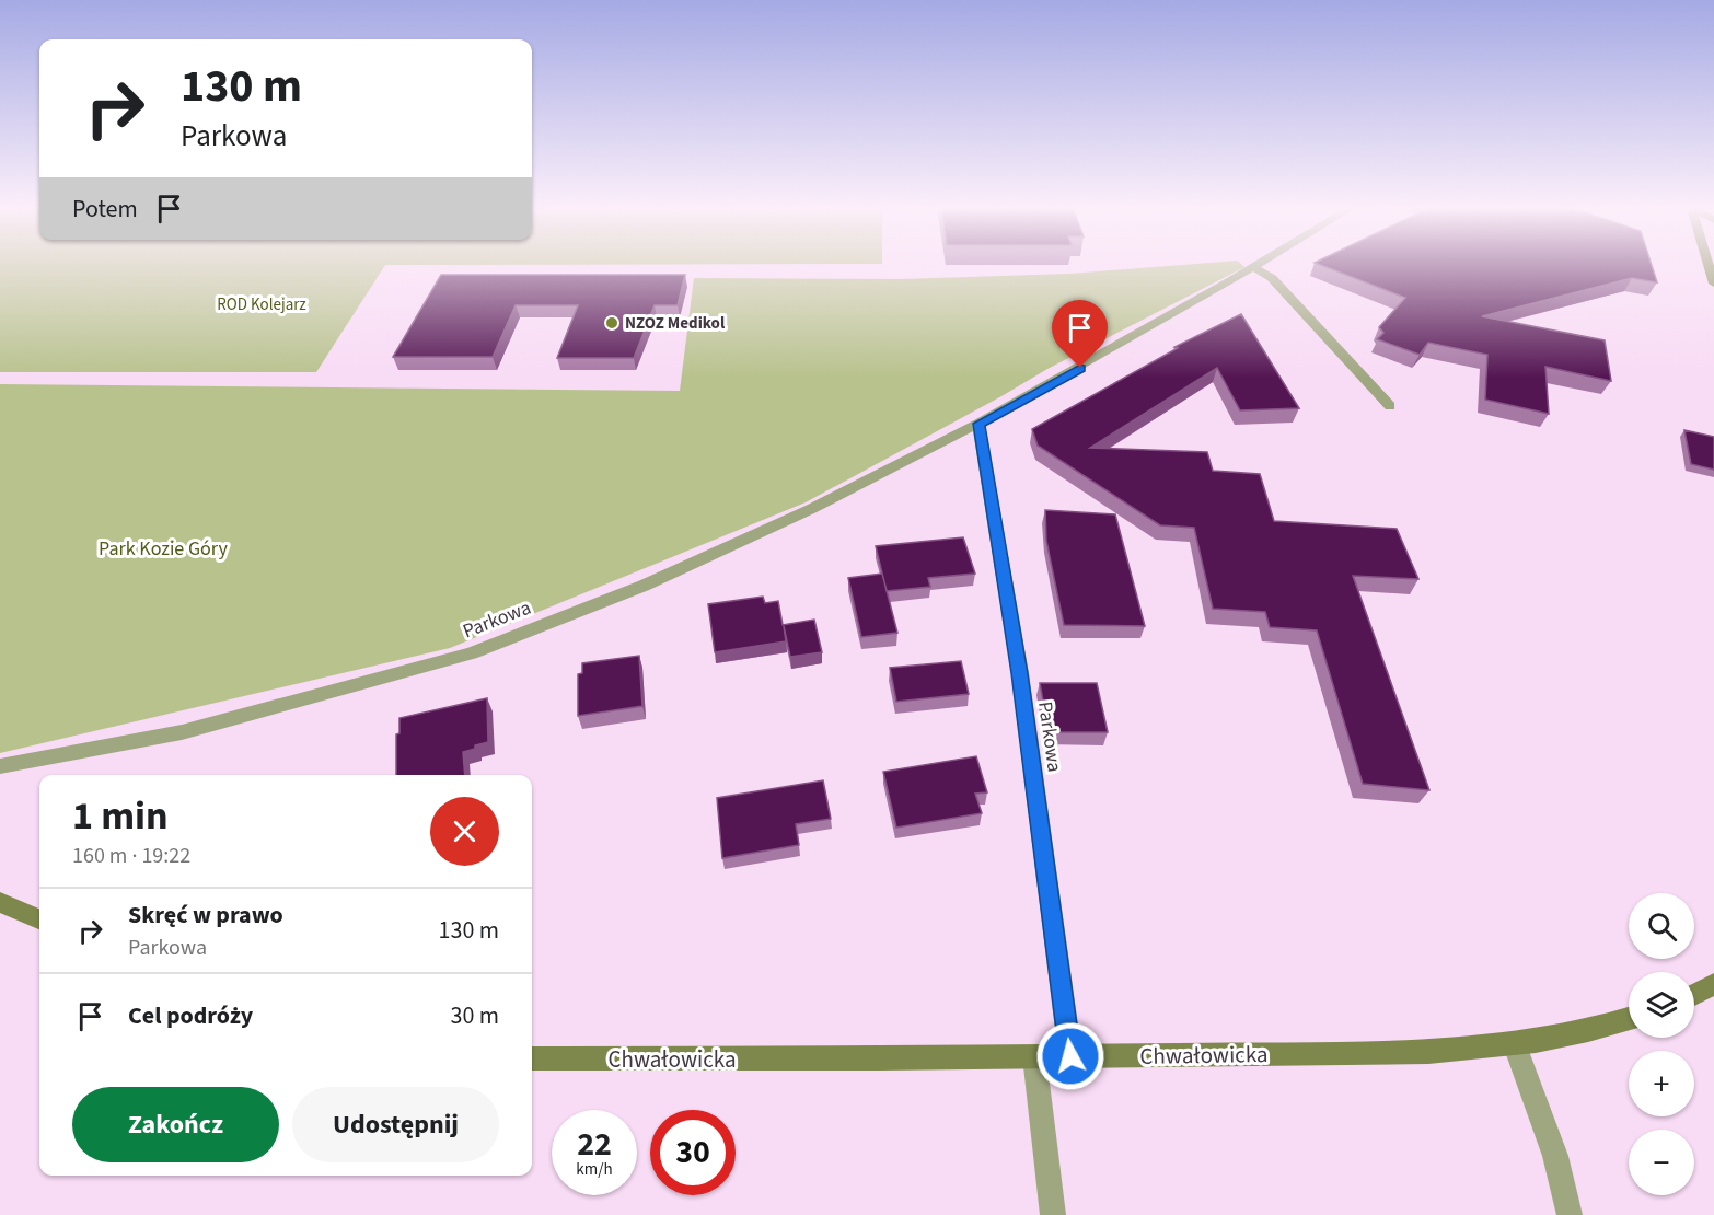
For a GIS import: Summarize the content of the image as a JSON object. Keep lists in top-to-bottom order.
{
  "streets": {
    "main road": ["Chwałowicka"],
    "street": ["Parkowa"]
  },
  "crossings": [
    ["Parkowa", "Chwałowicka"]
  ],
  "parks": ["ROD Kolejarz", "Park Kozie Góry"],
  "places": ["NZOZ Medikol"],
  "page": {
    "turn": ["130 m", "Parkowa"],
    "then": "Potem",
    "heading": ["1 min", "160 m · 19:22"],
    "list": [
      {
        "name": "Skręć w prawo",
        "note": "Parkowa",
        "value": "130 m"
      },
      {
        "name": "Cel podróży",
        "value": "30 m"
      }
    ],
    "map_buttons": ["+", "−"],
    "buttons": ["Zakończ", "Udostępnij"],
    "speed": "22 km/h",
    "limit": "30"
  }
}
